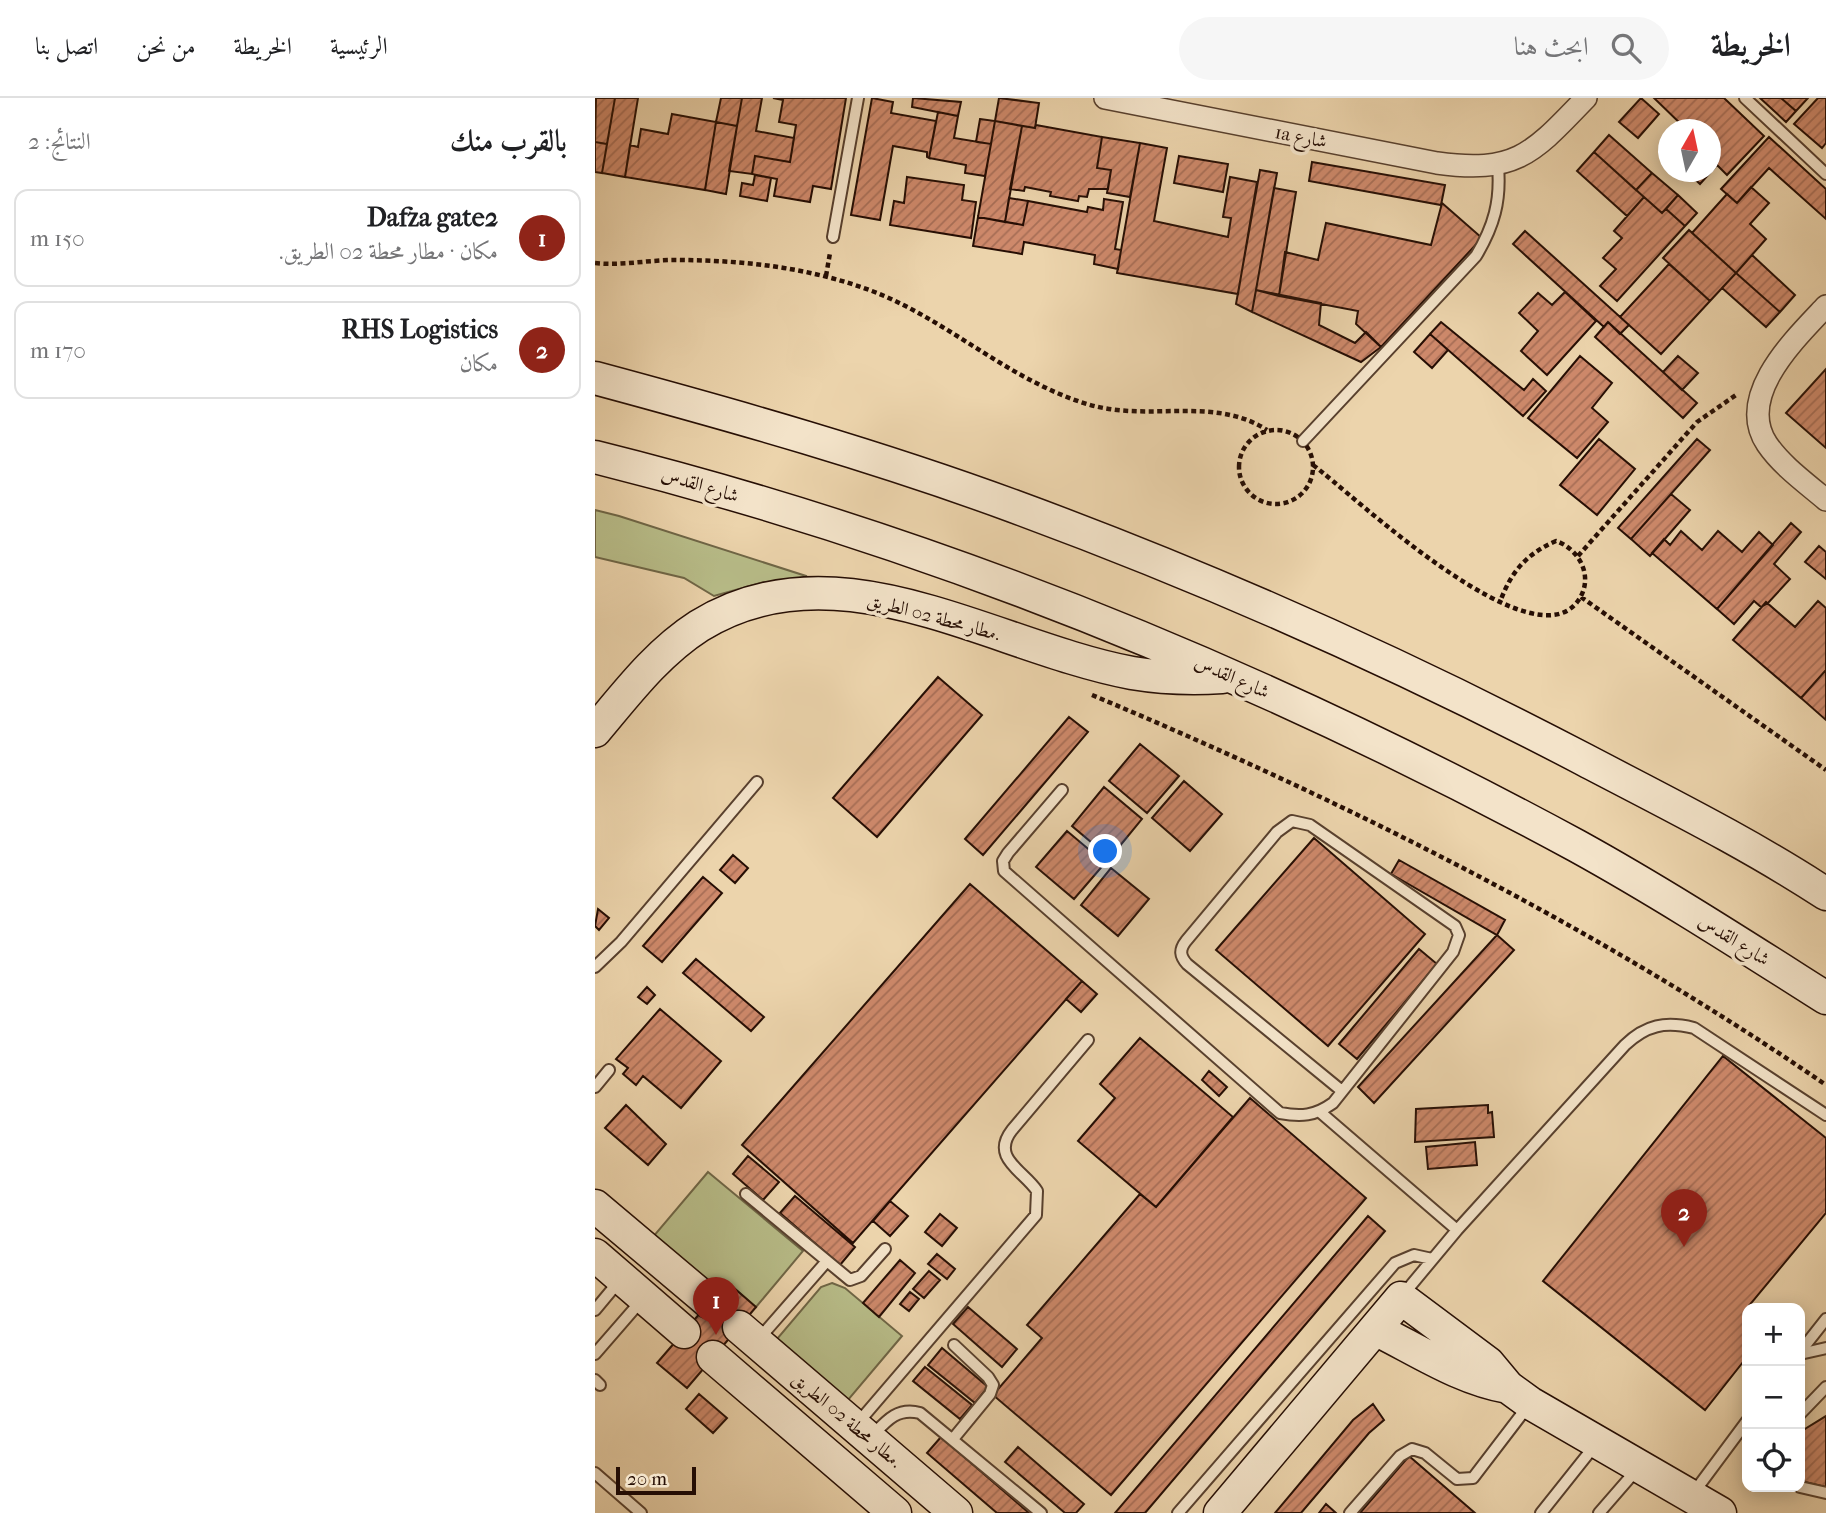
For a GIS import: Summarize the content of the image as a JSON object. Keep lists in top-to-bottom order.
{
  "streets": {
    "main road": ["شارع القدس", "مطار محطة 02 الطريق."],
    "street": ["1a شارع"]
  },
  "crossings": [
    ["شارع القدس", "مطار محطة 02 الطريق."]
  ],
  "scale_bar": "20 m",
  "north": "top",
  "page": {
    "header": "الخريطة",
    "search": "ابحث هنا",
    "nav": [
      "الرئيسية",
      "الخريطة",
      "من نحن",
      "اتصل بنا"
    ],
    "heading": ["بالقرب منك", "النتائج: 2"],
    "list": [
      {
        "mark": "1",
        "name": "Dafza gate2",
        "note": "مكان · مطار محطة 02 الطريق.",
        "value": "150 m"
      },
      {
        "mark": "2",
        "name": "RHS Logistics",
        "note": "مكان",
        "value": "170 m"
      }
    ],
    "pins": ["2", "1"],
    "map_buttons": ["+", "−"],
    "scale": "20 m"
  }
}
